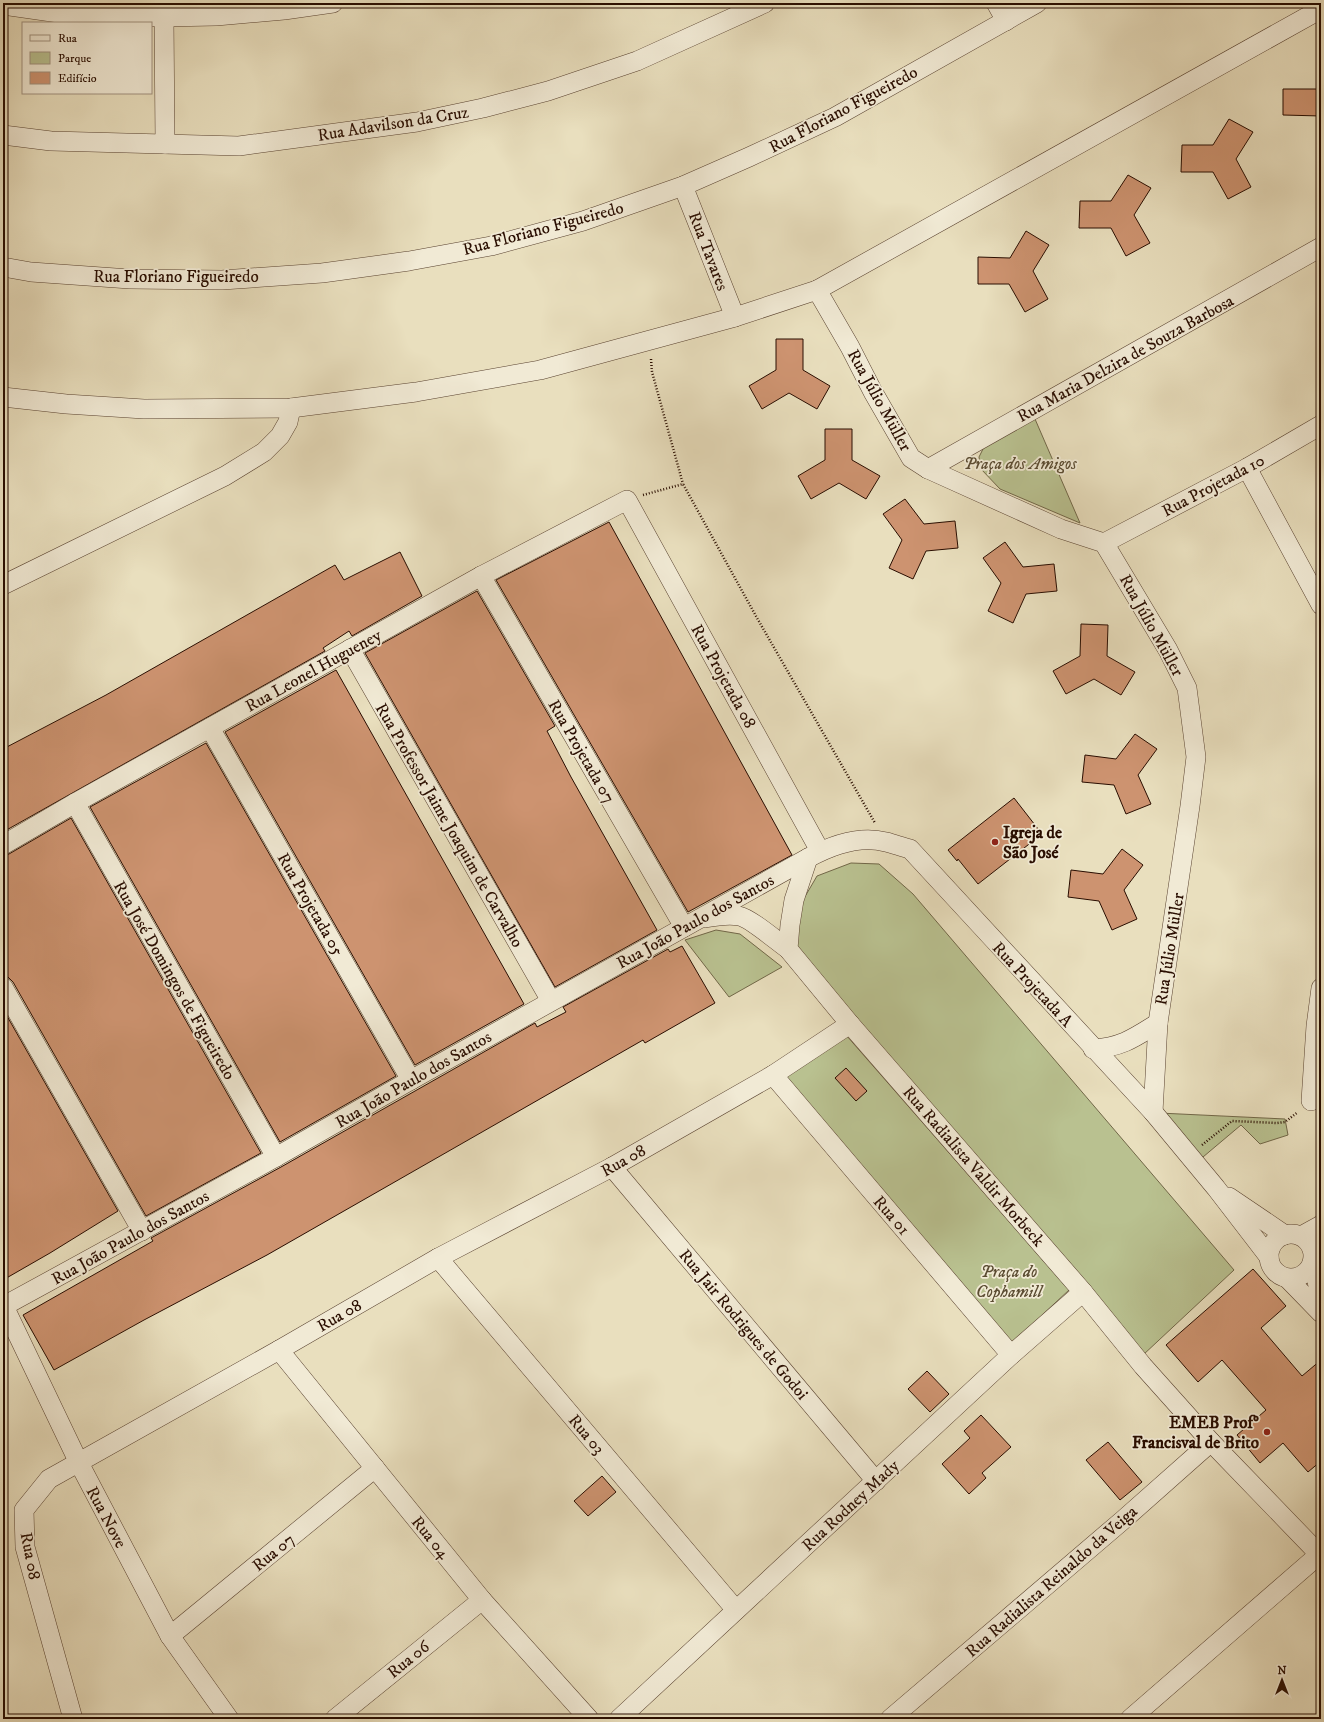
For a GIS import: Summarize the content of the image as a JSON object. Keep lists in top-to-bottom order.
{
  "streets": {
    "street": [
      "Rua Floriano Figueiredo",
      "Rua Adavilson da Cruz",
      "Rua Tavares",
      "Rua Maria Delzira de Souza Barbosa",
      "Rua Júlio Müller",
      "Rua Projetada 10",
      "Rua Leonel Hugueney",
      "Rua Projetada 08",
      "Rua Projetada 07",
      "Rua Professor Jaime Joaquim de Carvalho",
      "Rua Projetada 05",
      "Rua João Paulo dos Santos",
      "Rua José Domingos de Figueiredo",
      "Rua Projetada A",
      "Rua 08",
      "Rua Radialista Valdir Morbeck",
      "Rua 01",
      "Rua Jair Rodrigues de Godoi",
      "Rua 03",
      "Rua Rodney Mady",
      "Rua Nove",
      "Rua 04",
      "Rua 07",
      "Rua Radialista Reinaldo da Veiga",
      "Rua 06"
    ]
  },
  "crossings": [
    ["Rua Floriano Figueiredo", "Rua Tavares"],
    ["Rua Maria Delzira de Souza Barbosa", "Rua Júlio Müller"],
    ["Rua Júlio Müller", "Rua Projetada 10"],
    ["Rua Júlio Müller", "Rua Projetada A"],
    ["Rua Leonel Hugueney", "Rua Projetada 08"],
    ["Rua Leonel Hugueney", "Rua Projetada 07"],
    ["Rua Leonel Hugueney", "Rua Professor Jaime Joaquim de Carvalho"],
    ["Rua Leonel Hugueney", "Rua Projetada 05"],
    ["Rua Leonel Hugueney", "Rua José Domingos de Figueiredo"],
    ["Rua Projetada 08", "Rua João Paulo dos Santos"],
    ["Rua Projetada 08", "Rua Projetada A"],
    ["Rua Projetada 07", "Rua João Paulo dos Santos"],
    ["Rua Professor Jaime Joaquim de Carvalho", "Rua João Paulo dos Santos"],
    ["Rua Projetada 05", "Rua João Paulo dos Santos"],
    ["Rua João Paulo dos Santos", "Rua José Domingos de Figueiredo"],
    ["Rua João Paulo dos Santos", "Rua Projetada A"],
    ["Rua João Paulo dos Santos", "Rua Nove"],
    ["Rua 08", "Rua Radialista Valdir Morbeck"],
    ["Rua 08", "Rua 01"],
    ["Rua 08", "Rua Jair Rodrigues de Godoi"],
    ["Rua 08", "Rua 03"],
    ["Rua 08", "Rua Nove"],
    ["Rua 08", "Rua 04"],
    ["Rua Radialista Valdir Morbeck", "Rua Rodney Mady"],
    ["Rua Radialista Valdir Morbeck", "Rua Radialista Reinaldo da Veiga"],
    ["Rua 01", "Rua Rodney Mady"],
    ["Rua Jair Rodrigues de Godoi", "Rua Rodney Mady"],
    ["Rua 03", "Rua Rodney Mady"],
    ["Rua Nove", "Rua 07"],
    ["Rua 04", "Rua 07"],
    ["Rua 04", "Rua 06"]
  ],
  "parks": ["Praça dos Amigos", "Praça do Cophamill"],
  "places": ["Igreja de São José", "EMEB Profº Francisval de Brito"],
  "legend": ["Rua", "Parque", "Edifício"],
  "north": "top"
}
